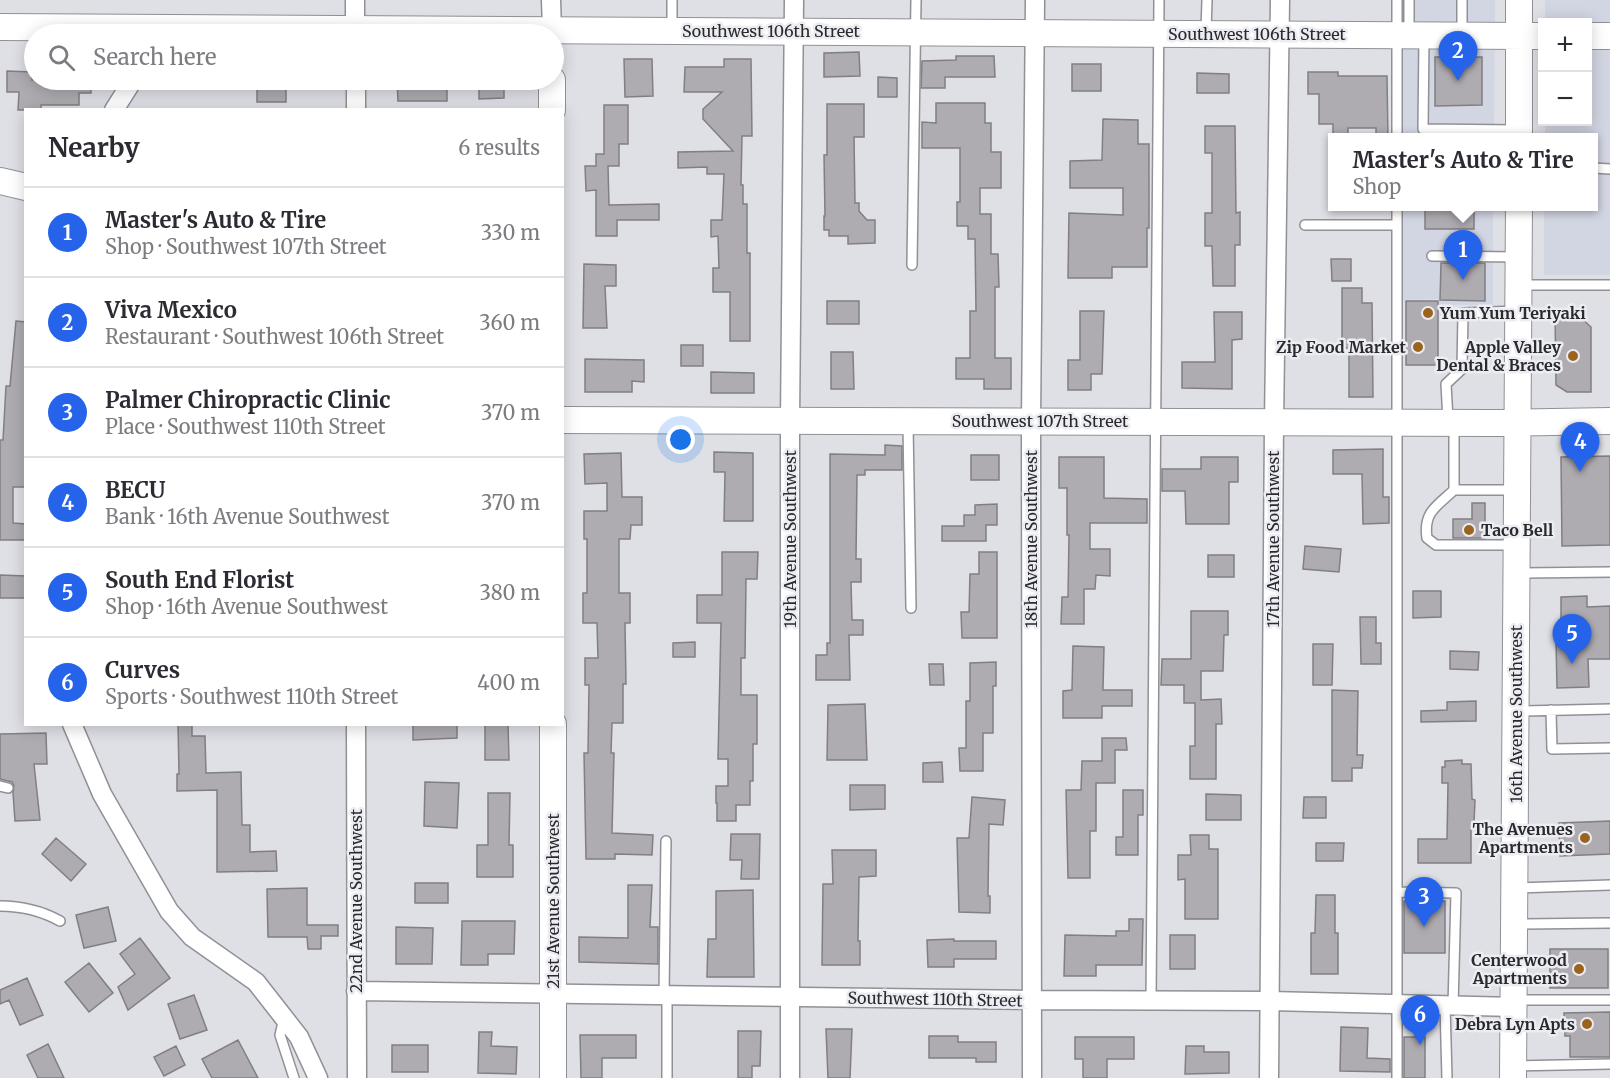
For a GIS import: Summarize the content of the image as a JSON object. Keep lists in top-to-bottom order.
{
  "streets": {
    "street": [
      "Southwest 106th Street",
      "Southwest 107th Street",
      "19th Avenue Southwest",
      "18th Avenue Southwest",
      "17th Avenue Southwest",
      "16th Avenue Southwest",
      "22nd Avenue Southwest",
      "21st Avenue Southwest",
      "Southwest 110th Street"
    ]
  },
  "crossings": [
    ["Southwest 106th Street", "19th Avenue Southwest"],
    ["Southwest 106th Street", "18th Avenue Southwest"],
    ["Southwest 106th Street", "17th Avenue Southwest"],
    ["Southwest 107th Street", "19th Avenue Southwest"],
    ["Southwest 107th Street", "18th Avenue Southwest"],
    ["Southwest 107th Street", "17th Avenue Southwest"],
    ["Southwest 107th Street", "16th Avenue Southwest"],
    ["19th Avenue Southwest", "Southwest 110th Street"],
    ["18th Avenue Southwest", "Southwest 110th Street"],
    ["17th Avenue Southwest", "Southwest 110th Street"],
    ["16th Avenue Southwest", "Southwest 110th Street"],
    ["22nd Avenue Southwest", "Southwest 110th Street"],
    ["21st Avenue Southwest", "Southwest 110th Street"]
  ],
  "places": [
    "Yum Yum Teriyaki",
    "Zip Food Market",
    "Apple Valley Dental & Braces",
    "Taco Bell",
    "The Avenues Apartments",
    "Centerwood Apartments",
    "Debra Lyn Apts"
  ],
  "page": {
    "map_buttons": ["+", "−"],
    "search": "Search here",
    "pins": [
      "2",
      "1",
      "4",
      "5",
      "3",
      "6"
    ],
    "heading": ["Nearby", "6 results"],
    "popup": ["Master's Auto & Tire", "Shop"],
    "list": [
      {
        "mark": "1",
        "name": "Master's Auto & Tire",
        "note": "Shop · Southwest 107th Street",
        "value": "330 m"
      },
      {
        "mark": "2",
        "name": "Viva Mexico",
        "note": "Restaurant · Southwest 106th Street",
        "value": "360 m"
      },
      {
        "mark": "3",
        "name": "Palmer Chiropractic Clinic",
        "note": "Place · Southwest 110th Street",
        "value": "370 m"
      },
      {
        "mark": "4",
        "name": "BECU",
        "note": "Bank · 16th Avenue Southwest",
        "value": "370 m"
      },
      {
        "mark": "5",
        "name": "South End Florist",
        "note": "Shop · 16th Avenue Southwest",
        "value": "380 m"
      },
      {
        "mark": "6",
        "name": "Curves",
        "note": "Sports · Southwest 110th Street",
        "value": "400 m"
      }
    ]
  }
}
